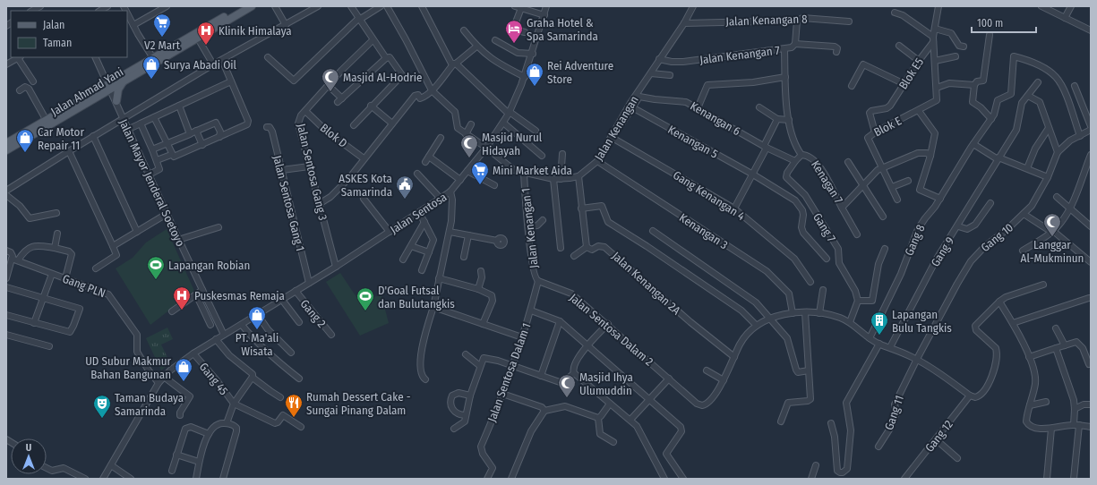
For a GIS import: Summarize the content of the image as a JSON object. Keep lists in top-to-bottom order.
{
  "streets": {
    "main road": ["Jalan Ahmad Yani"],
    "street": [
      "Jalan Kenangan 8",
      "Jalan Kenangan 7",
      "Blok E5",
      "Kenangan 6",
      "Blok E",
      "Jalan Kenangan",
      "Blok D",
      "Kenangan 5",
      "Jalan Sentosa Gang 3",
      "Kenagan 7",
      "Jalan Mayor Jenderal Soetoyo",
      "Gang Kenangan 4",
      "Jalan Sentosa Gang 1",
      "Jalan Sentosa",
      "Gang 7",
      "Jalan Kenangan 1",
      "Kenangan 3",
      "Gang 10",
      "Gang 8",
      "Gang 9",
      "Jalan Kenangan 2A",
      "Gang PLN",
      "Gang 2",
      "Jalan Sentosa Dalam 2",
      "Jalan Sentosa Dalam 1",
      "Gang 45",
      "Gang 11",
      "Gang 12"
    ]
  },
  "crossings": [
    ["Jalan Kenangan 8", "Jalan Kenangan 7"],
    ["Jalan Kenangan 8", "Jalan Kenangan"],
    ["Jalan Kenangan 7", "Jalan Kenangan"],
    ["Jalan Kenangan 7", "Kenagan 7"],
    ["Blok E5", "Blok E"],
    ["Jalan Ahmad Yani", "Jalan Mayor Jenderal Soetoyo"],
    ["Kenangan 6", "Jalan Kenangan"],
    ["Kenangan 6", "Kenangan 5"],
    ["Kenangan 6", "Gang 7"],
    ["Blok E", "Kenagan 7"],
    ["Jalan Kenangan", "Gang Kenangan 4"],
    ["Jalan Kenangan", "Jalan Sentosa"],
    ["Jalan Kenangan", "Jalan Kenangan 1"],
    ["Jalan Kenangan", "Kenangan 3"],
    ["Blok D", "Jalan Sentosa Gang 3"],
    ["Jalan Sentosa Gang 3", "Jalan Sentosa"],
    ["Jalan Mayor Jenderal Soetoyo", "Jalan Sentosa"],
    ["Jalan Sentosa Gang 1", "Jalan Sentosa"],
    ["Jalan Sentosa", "Gang PLN"],
    ["Jalan Sentosa", "Gang 2"],
    ["Jalan Sentosa", "Gang 45"],
    ["Jalan Kenangan 1", "Jalan Sentosa Dalam 2"],
    ["Jalan Kenangan 1", "Jalan Sentosa Dalam 1"],
    ["Gang 10", "Gang 8"],
    ["Gang 10", "Gang 11"],
    ["Jalan Sentosa Dalam 2", "Jalan Sentosa Dalam 1"]
  ],
  "places": {
    "supermarket": ["V2 Mart", "Mini Market Aida"],
    "hotel": ["Graha Hotel & Spa Samarinda"],
    "hospital": ["Klinik Himalaya", "Puskesmas Remaja"],
    "shop": [
      "Surya Abadi Oil",
      "Rei Adventure Store",
      "Car Motor Repair 11",
      "PT. Ma'ali Wisata",
      "UD Subur Makmur Bahan Bangunan"
    ],
    "mosque": [
      "Masjid Al-Hodrie",
      "Masjid Nurul Hidayah",
      "Langgar Al-Mukminun",
      "Masjid Ihya Ulumuddin"
    ],
    "public building": ["ASKES Kota Samarinda"],
    "sports": ["Lapangan Robian", "D'Goal Futsal dan Bulutangkis"],
    "building": ["Lapangan Bulu Tangkis"],
    "restaurant": ["Rumah Dessert Cake - Sungai Pinang Dalam"],
    "theatre": ["Taman Budaya Samarinda"]
  },
  "legend": ["Jalan", "Taman"],
  "scale_bar": "100 m",
  "north": "top"
}
